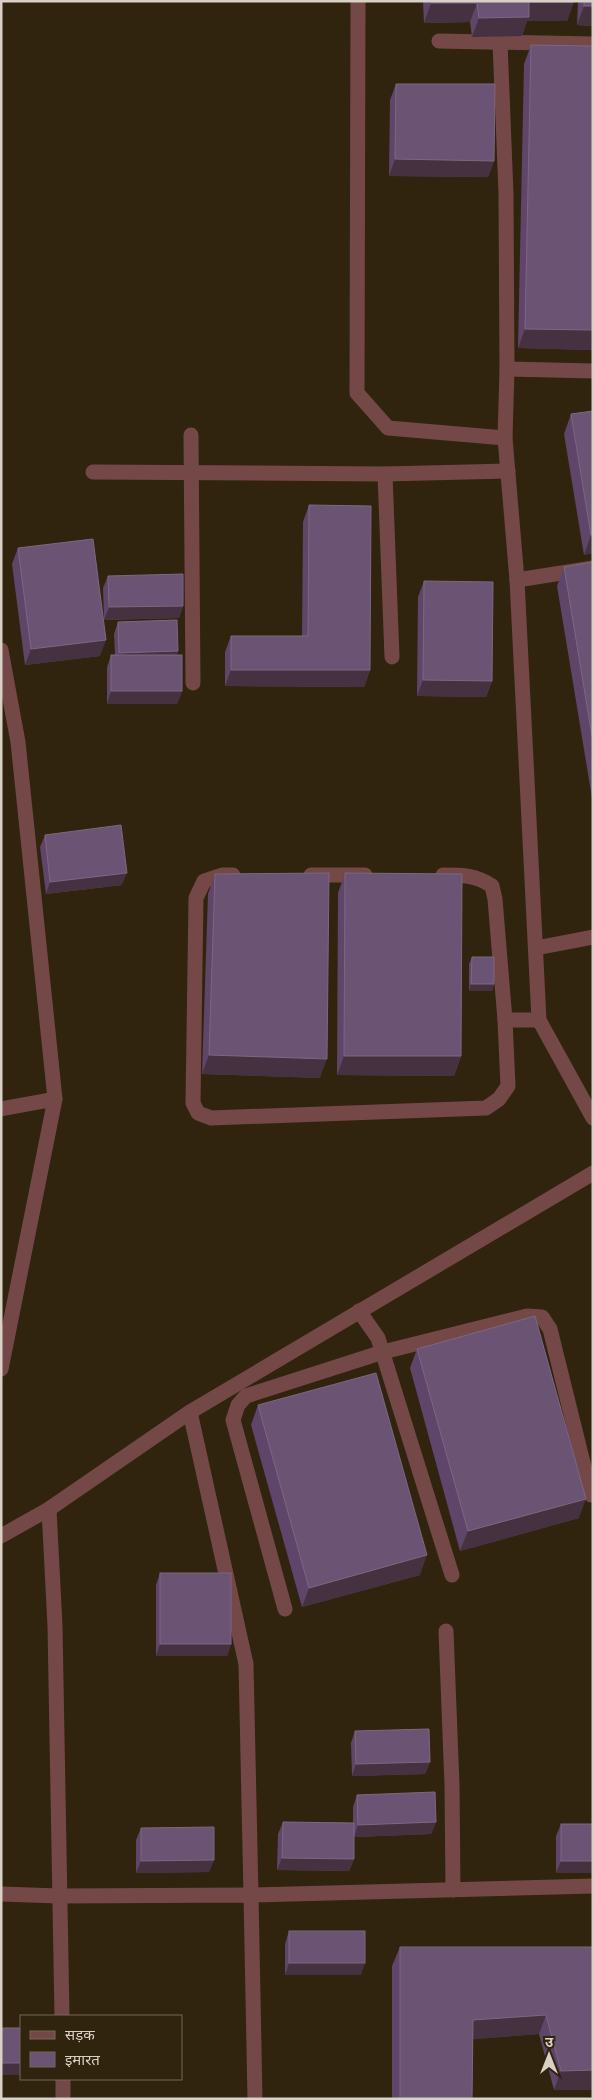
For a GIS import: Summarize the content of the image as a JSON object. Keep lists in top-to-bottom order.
{
  "legend": ["सड़क", "इमारत"],
  "north": "top"
}
